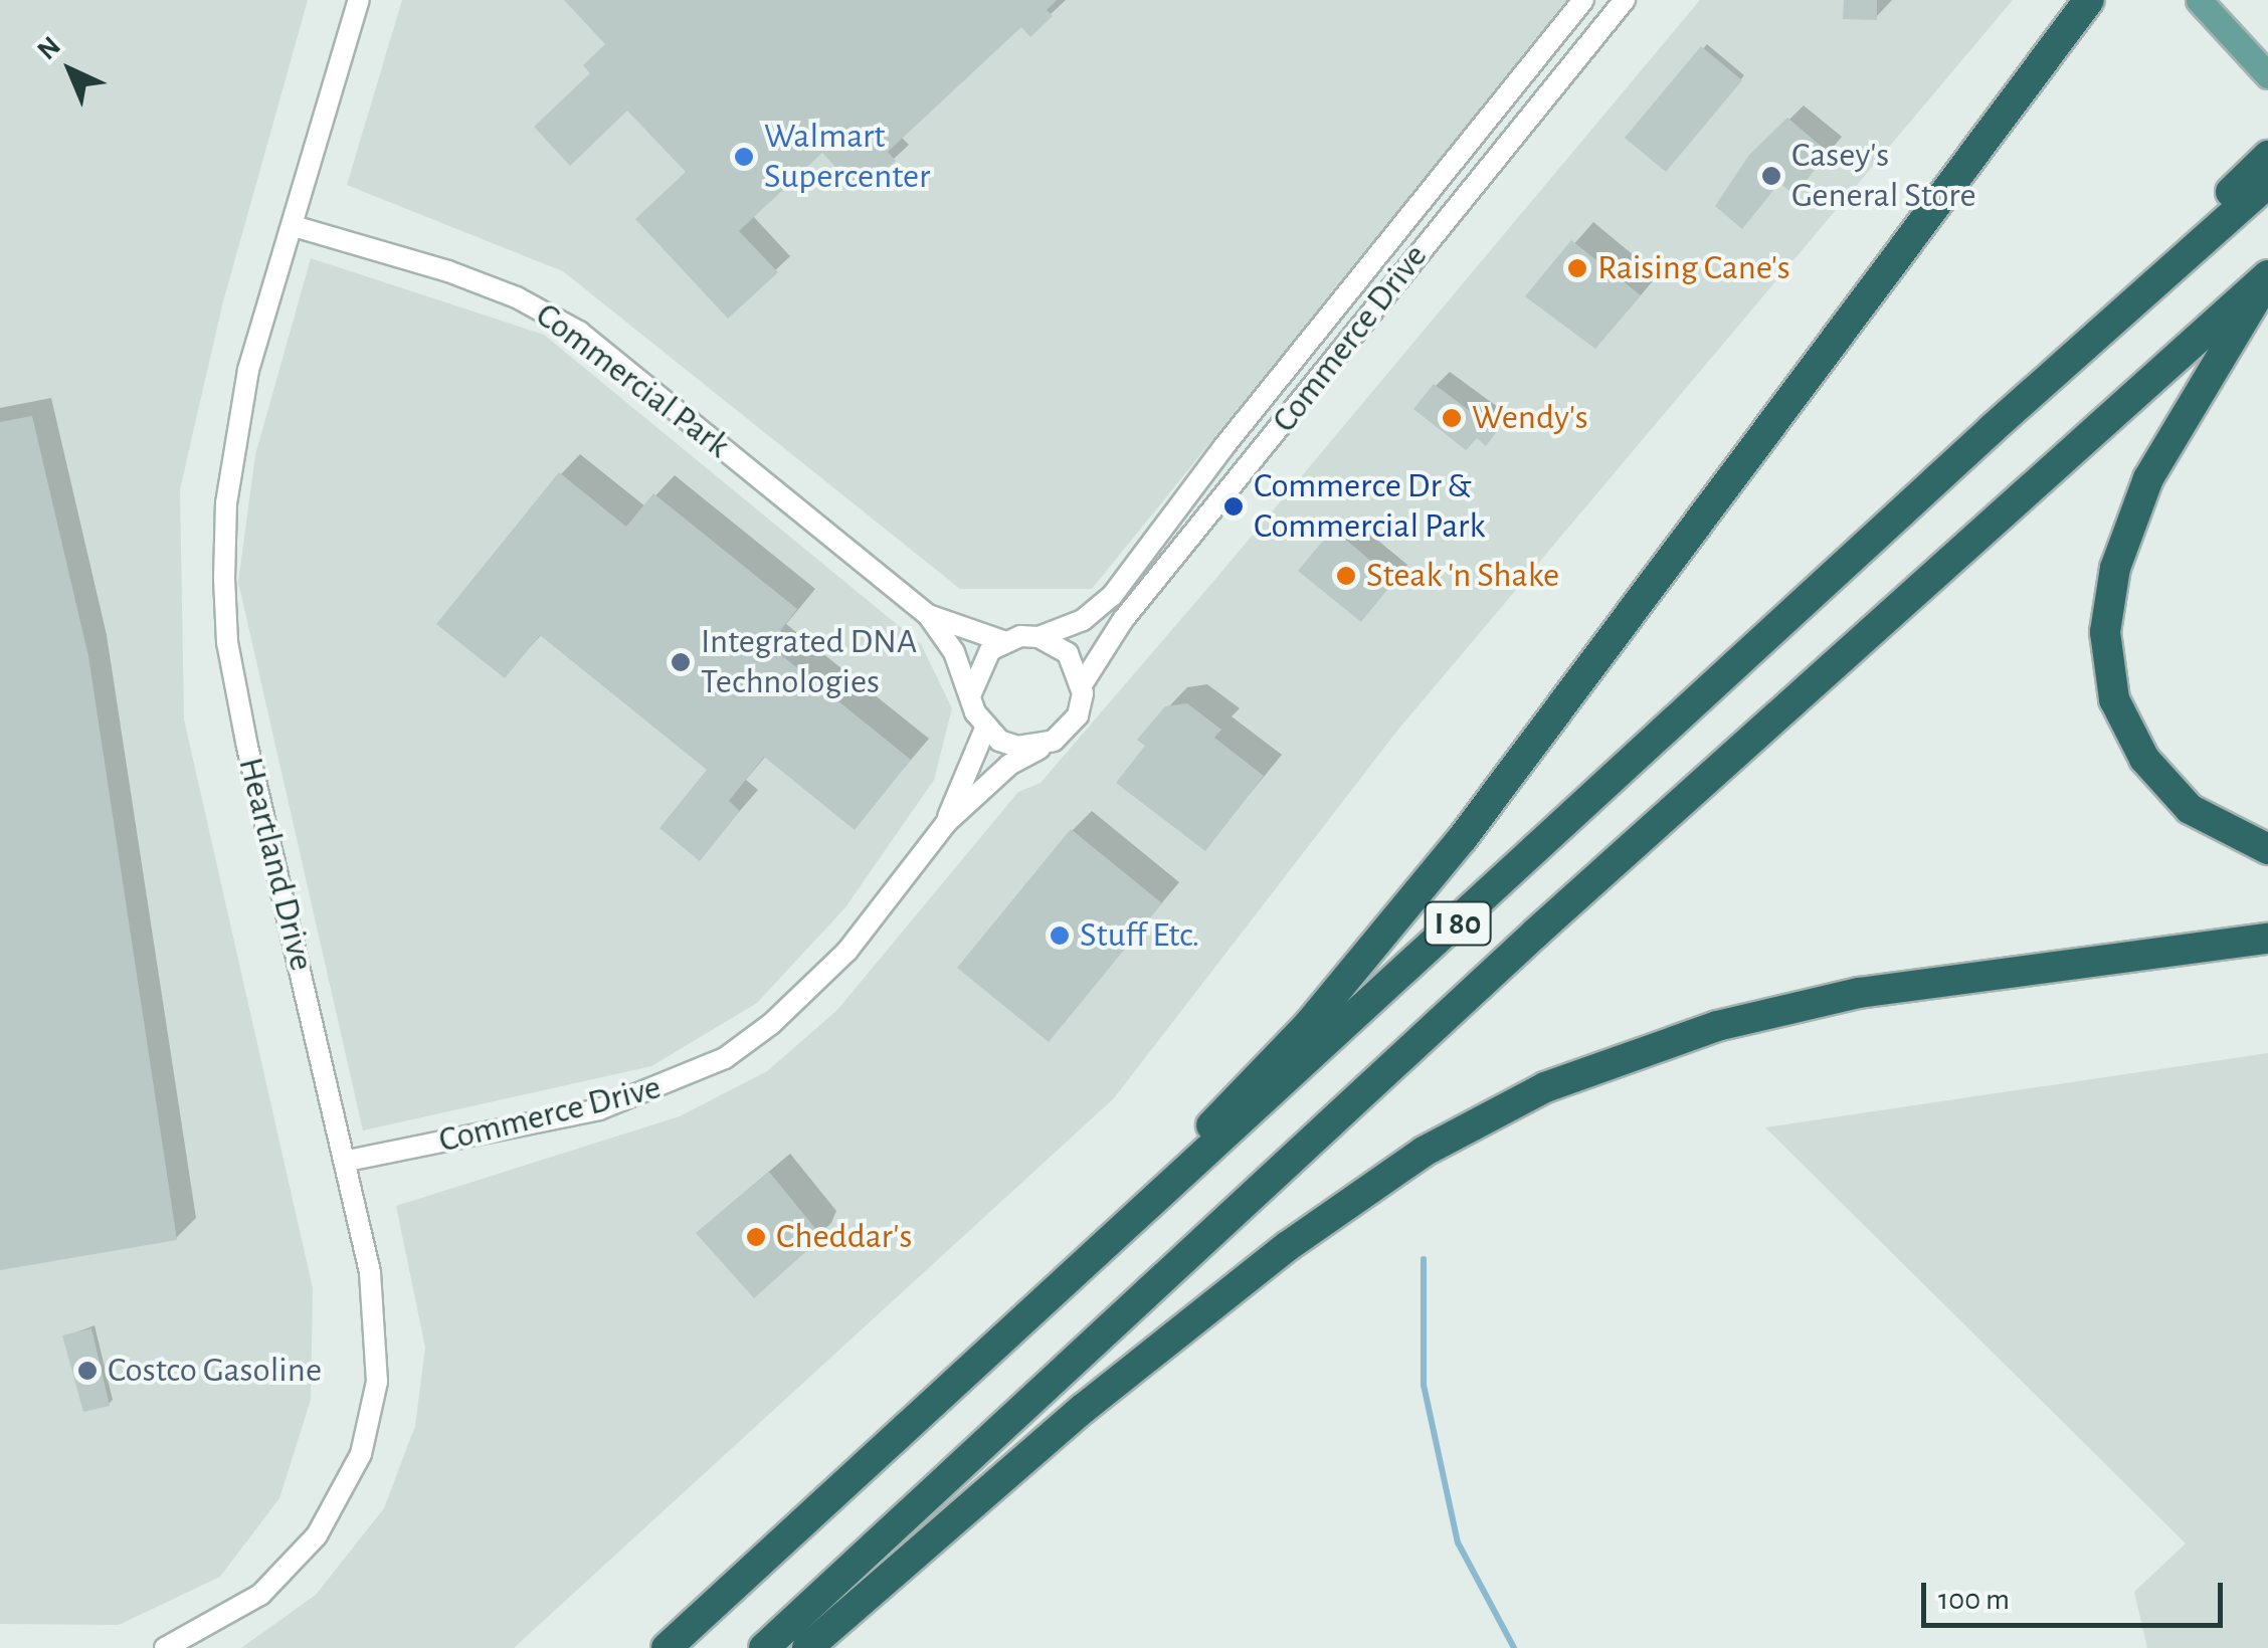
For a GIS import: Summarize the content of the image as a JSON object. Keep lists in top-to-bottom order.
{
  "streets": {
    "highway": ["I 80"],
    "street": ["Commerce Drive", "Commercial Park", "Heartland Drive"]
  },
  "crossings": [
    ["Commerce Drive", "Heartland Drive"],
    ["Commercial Park", "Heartland Drive"]
  ],
  "places": [
    "Walmart Supercenter",
    "Casey's General Store",
    "Raising Cane's",
    "Wendy's",
    "Commerce Dr & Commercial Park",
    "Steak 'n Shake",
    "Integrated DNA Technologies",
    "Stuff Etc.",
    "Cheddar's",
    "Costco Gasoline"
  ],
  "scale_bar": "100 m",
  "north": "top left"
}
